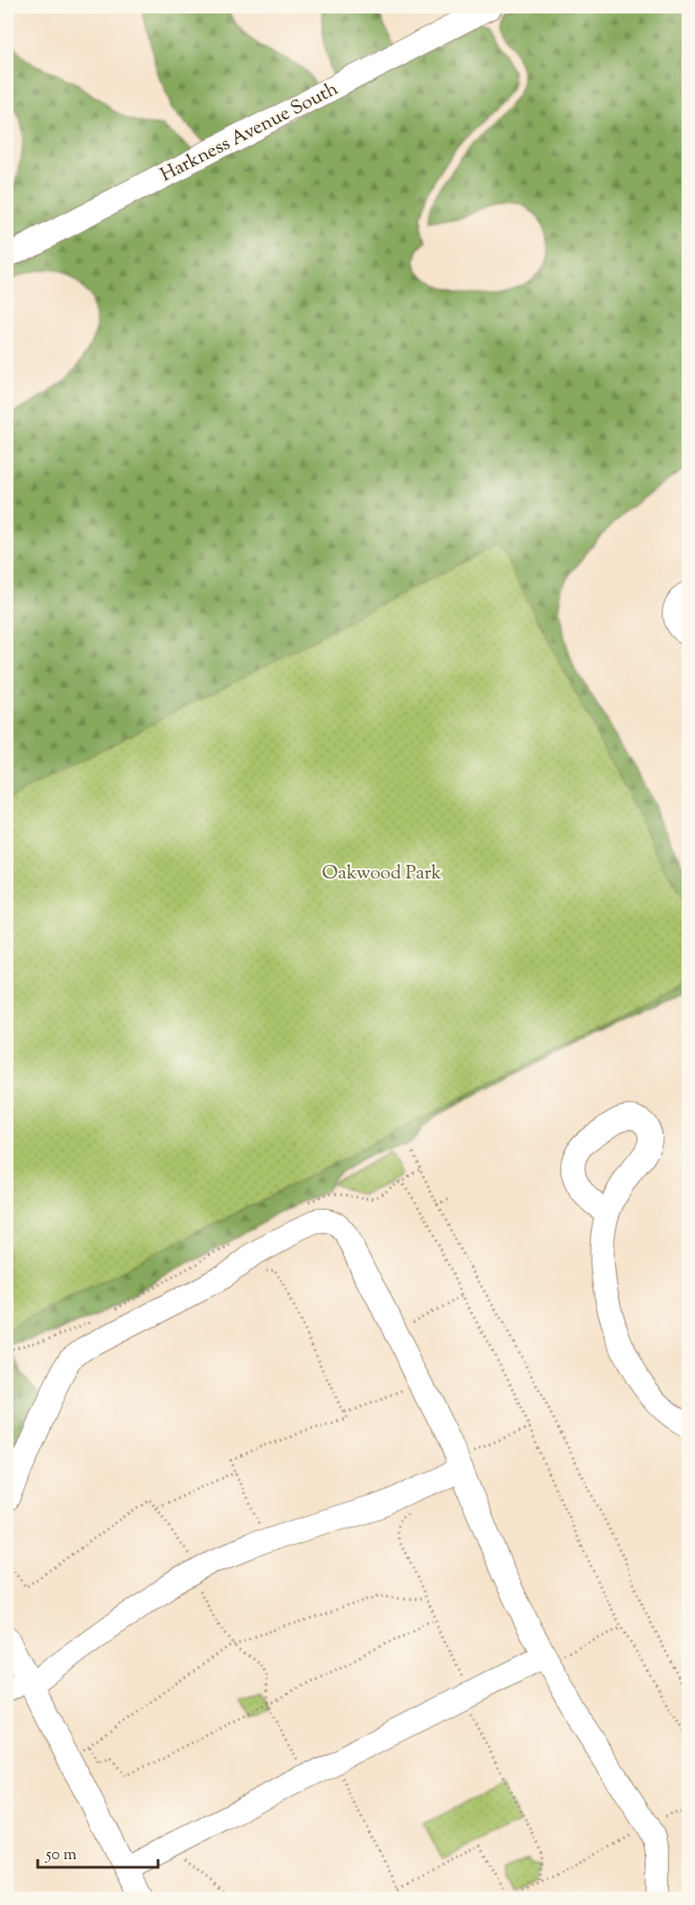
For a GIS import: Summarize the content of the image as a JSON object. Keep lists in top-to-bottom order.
{
  "streets": {
    "street": ["Harkness Avenue South"]
  },
  "parks": ["Oakwood Park"],
  "scale_bar": "50 m"
}
